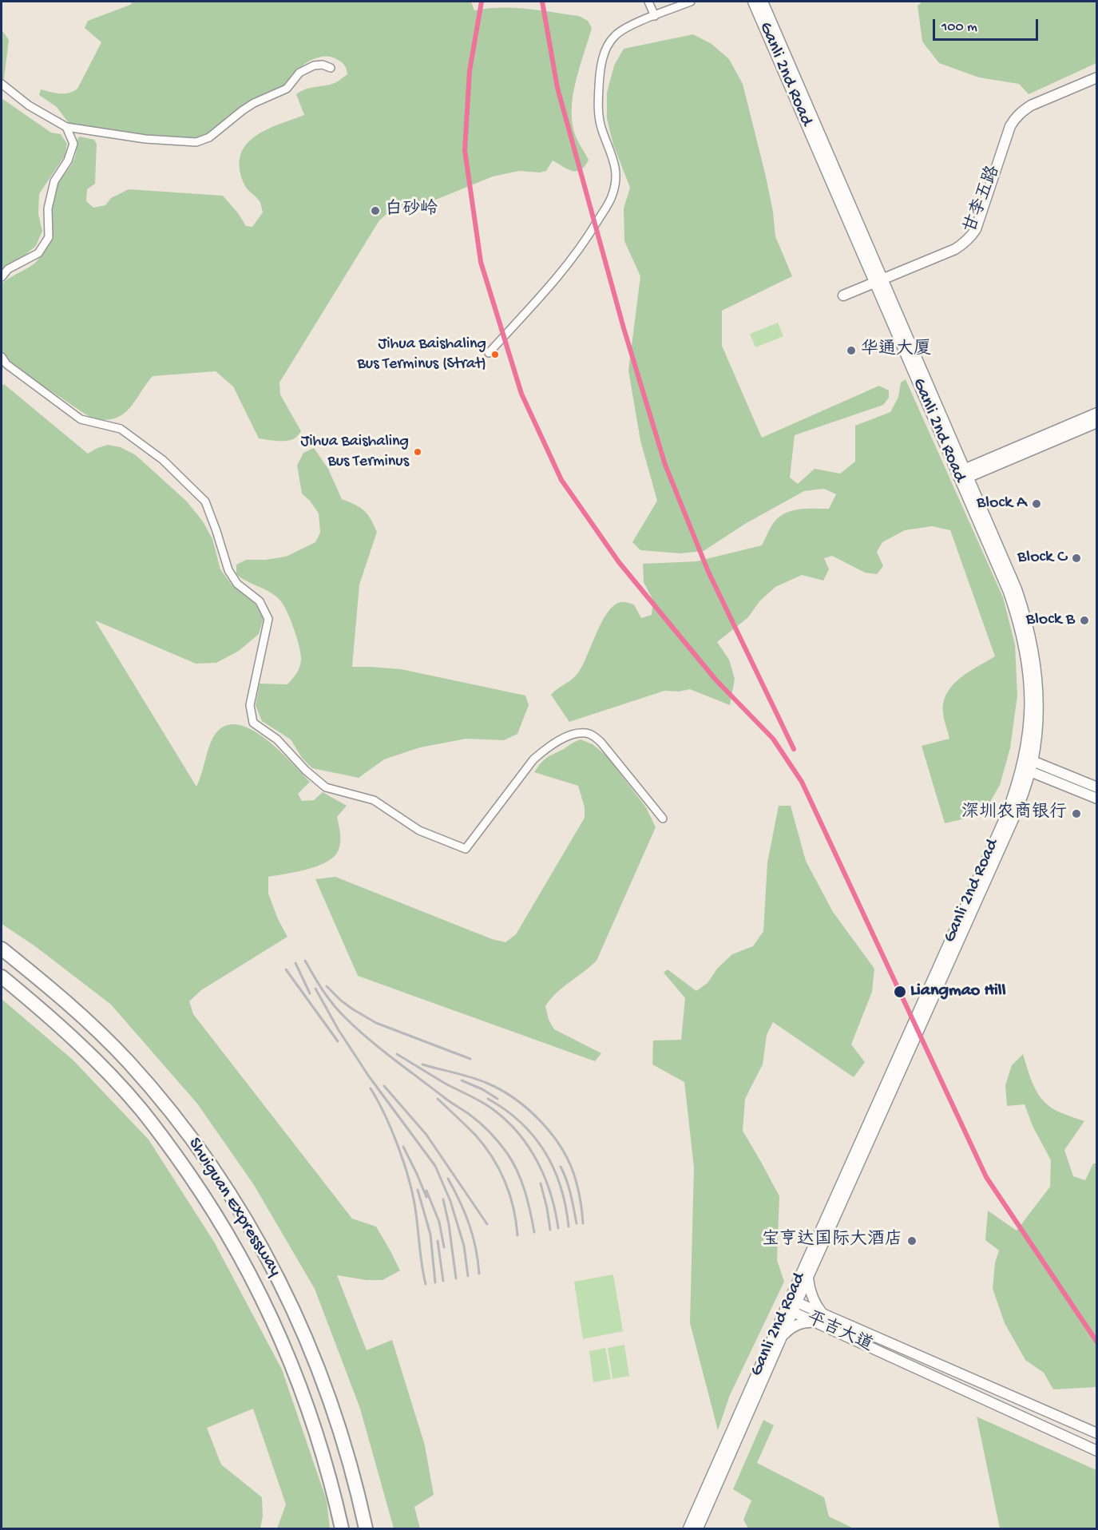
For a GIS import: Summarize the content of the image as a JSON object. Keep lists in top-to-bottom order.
{
  "streets": {
    "highway": ["Shuiguan Expressway"],
    "main road": ["Ganli 2nd Road", "甘李五路", "平吉大道"]
  },
  "crossings": [
    ["Ganli 2nd Road", "甘李五路"],
    ["Ganli 2nd Road", "平吉大道"]
  ],
  "places": [
    "白砂岭",
    "华通大厦",
    "Jihua Baishaling Bus Terminus (Strat)",
    "Jihua Baishaling Bus Terminus",
    "Block A",
    "Block C",
    "Block B",
    "深圳农商银行",
    "Liangmao Hill",
    "宝亨达国际大酒店"
  ],
  "scale_bar": "100 m"
}
